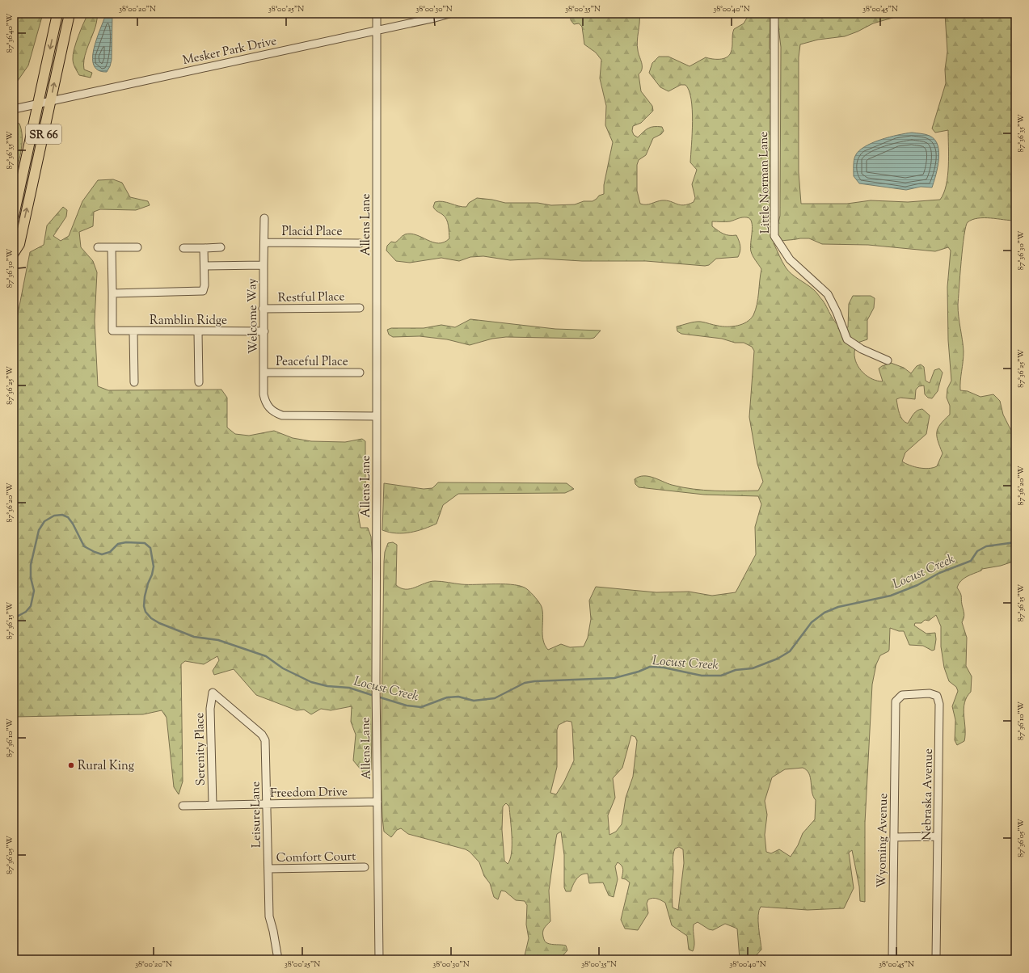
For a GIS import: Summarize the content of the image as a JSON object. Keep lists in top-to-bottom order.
{
  "streets": {
    "main road": ["SR 66"],
    "street": [
      "Mesker Park Drive",
      "Little Norman Lane",
      "Allens Lane",
      "Placid Place",
      "Restful Place",
      "Welcome Way",
      "Ramblin Ridge",
      "Peaceful Place",
      "Serenity Place",
      "Freedom Drive",
      "Nebraska Avenue",
      "Leisure Lane",
      "Wyoming Avenue",
      "Comfort Court"
    ]
  },
  "crossings": [
    ["Mesker Park Drive", "SR 66"],
    ["Mesker Park Drive", "Allens Lane"],
    ["Allens Lane", "Welcome Way"],
    ["Allens Lane", "Freedom Drive"],
    ["Placid Place", "Welcome Way"],
    ["Restful Place", "Welcome Way"],
    ["Welcome Way", "Ramblin Ridge"],
    ["Welcome Way", "Peaceful Place"],
    ["Serenity Place", "Freedom Drive"],
    ["Serenity Place", "Leisure Lane"],
    ["Freedom Drive", "Leisure Lane"],
    ["Nebraska Avenue", "Wyoming Avenue"],
    ["Leisure Lane", "Comfort Court"]
  ],
  "water": ["Locust Creek"],
  "places": ["Rural King"],
  "coordinates": [
    "38°00'20\"N",
    "38°00'25\"N",
    "38°00'30\"N",
    "38°00'35\"N",
    "38°00'40\"N",
    "38°00'45\"N",
    "87°36'40\"W",
    "87°36'35\"W",
    "87°36'30\"W",
    "87°36'25\"W",
    "87°36'20\"W",
    "87°36'15\"W",
    "87°36'10\"W",
    "87°36'05\"W"
  ]
}
